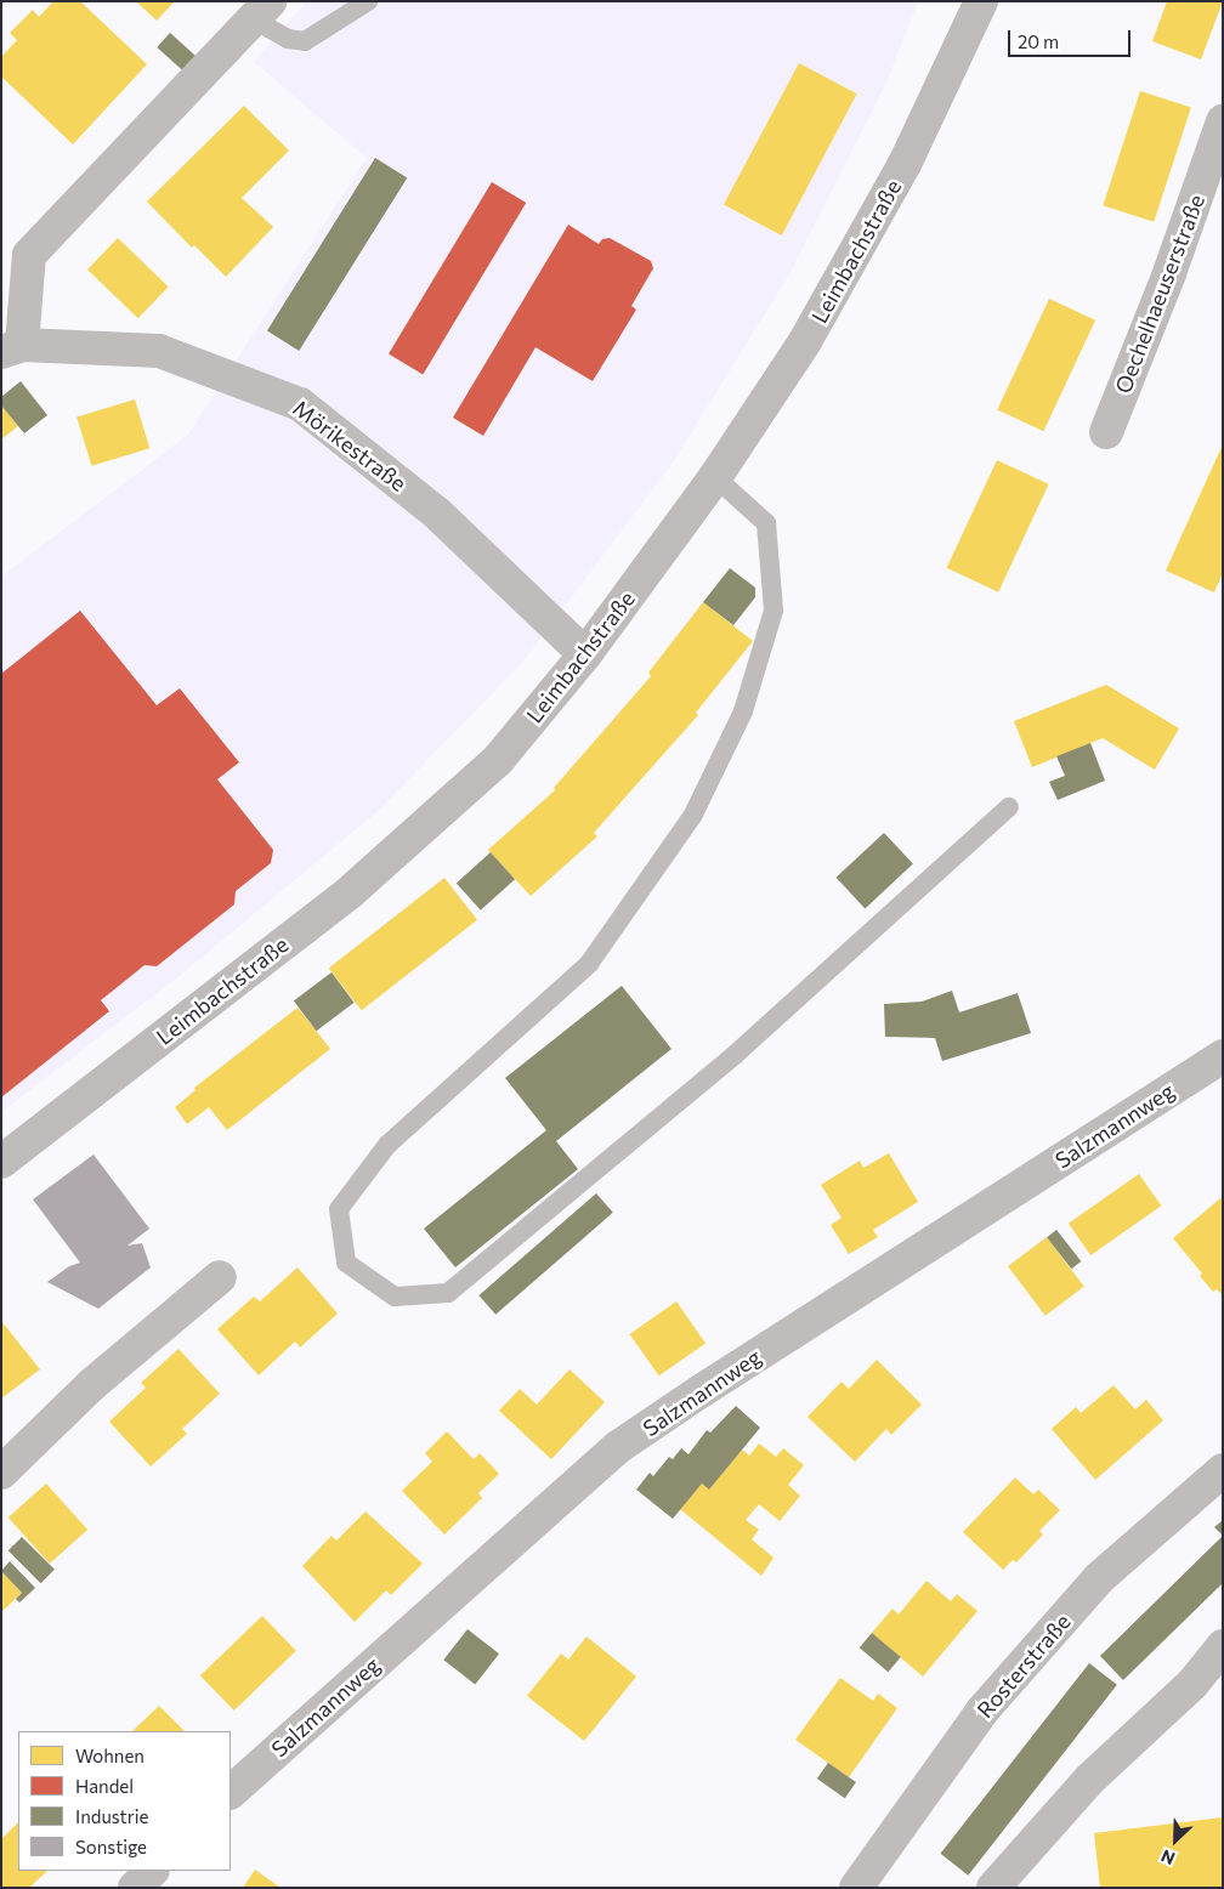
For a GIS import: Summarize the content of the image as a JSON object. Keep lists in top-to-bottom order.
{
  "streets": {
    "main road": ["Leimbachstraße"],
    "street": [
      "Oechelhaeuserstraße",
      "Mörikestraße",
      "Salzmannweg",
      "Rosterstraße"
    ]
  },
  "crossings": [
    ["Leimbachstraße", "Mörikestraße"]
  ],
  "legend": [
    "Wohnen",
    "Handel",
    "Industrie",
    "Sonstige"
  ],
  "scale_bar": "20 m",
  "north": "bottom left"
}
